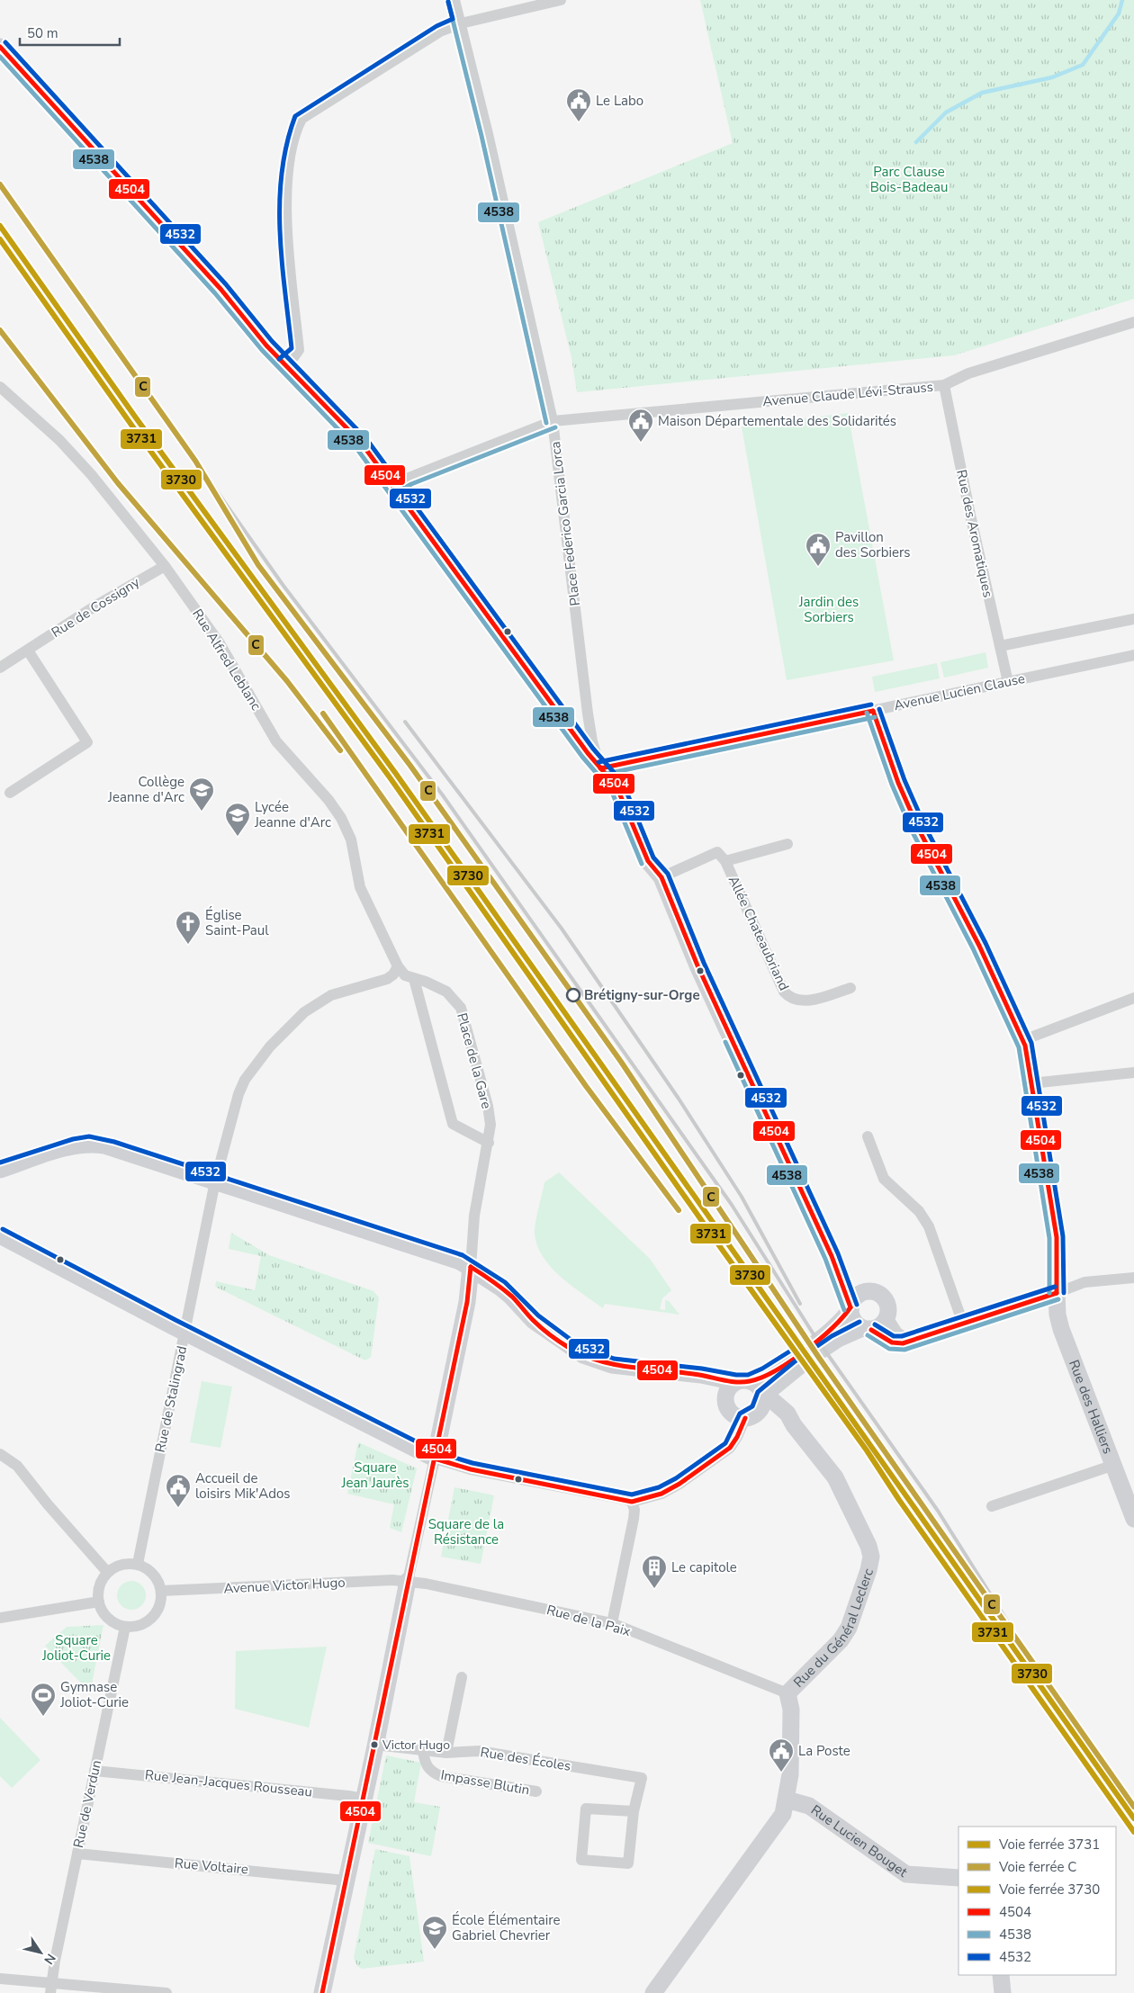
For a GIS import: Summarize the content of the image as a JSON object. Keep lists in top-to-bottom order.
{
  "streets": {
    "main road": ["Rue des Halliers", "Rue du Général Leclerc", "Rue Lucien Bouget"],
    "street": [
      "Avenue Claude Lévi-Strauss",
      "Place Federico Garcia Lorca",
      "Rue des Aromatiques",
      "Rue de Cossigny",
      "Rue Alfred Leblanc",
      "Avenue Lucien Clause",
      "Allée Chateaubriand",
      "Place de la Gare",
      "Rue de Stalingrad",
      "Avenue Victor Hugo",
      "Rue de la Paix",
      "Rue des Écoles",
      "Impasse Blutin",
      "Rue Jean-Jacques Rousseau",
      "Rue de Verdun",
      "Rue Voltaire"
    ]
  },
  "crossings": [
    ["Avenue Claude Lévi-Strauss", "Place Federico Garcia Lorca"],
    ["Avenue Claude Lévi-Strauss", "Rue des Aromatiques"],
    ["Place Federico Garcia Lorca", "Avenue Lucien Clause"],
    ["Rue des Aromatiques", "Avenue Lucien Clause"],
    ["Rue de Cossigny", "Rue Alfred Leblanc"],
    ["Rue Alfred Leblanc", "Place de la Gare"],
    ["Rue Alfred Leblanc", "Rue de Stalingrad"],
    ["Place de la Gare", "Rue de Stalingrad"],
    ["Rue de Stalingrad", "Avenue Victor Hugo"],
    ["Rue de Stalingrad", "Rue de Verdun"],
    ["Avenue Victor Hugo", "Rue de la Paix"],
    ["Avenue Victor Hugo", "Rue de Verdun"],
    ["Rue de la Paix", "Rue du Général Leclerc"],
    ["Rue du Général Leclerc", "Rue Lucien Bouget"],
    ["Rue des Écoles", "Impasse Blutin"],
    ["Rue Jean-Jacques Rousseau", "Rue de Verdun"],
    ["Rue de Verdun", "Rue Voltaire"]
  ],
  "parks": [
    "Parc Clause Bois-Badeau",
    "Jardin des Sorbiers",
    "Square Jean Jaurès",
    "Square de la Résistance",
    "Square Joliot-Curie"
  ],
  "places": {
    "public building": [
      "Le Labo",
      "Maison Départementale des Solidarités",
      "Pavillon des Sorbiers",
      "Accueil de loisirs Mik'Ados",
      "La Poste"
    ],
    "school or university": ["Collège Jeanne d'Arc", "Lycée Jeanne d'Arc", "École Élémentaire Gabriel Chevrier"],
    "church": ["Église Saint-Paul"],
    "other": ["Brétigny-sur-Orge", "Victor Hugo"],
    "building": ["Le capitole"],
    "sports": ["Gymnase Joliot-Curie"]
  },
  "lines": [
    "transit line 4538",
    "transit line 4532",
    "transit line 4504",
    "rail line C",
    "rail line 3730",
    "rail line 3731"
  ],
  "legend": [
    "Voie ferrée 3731",
    "Voie ferrée C",
    "Voie ferrée 3730",
    "4504",
    "4538",
    "4532"
  ],
  "scale_bar": "50 m",
  "north": "bottom right"
}
